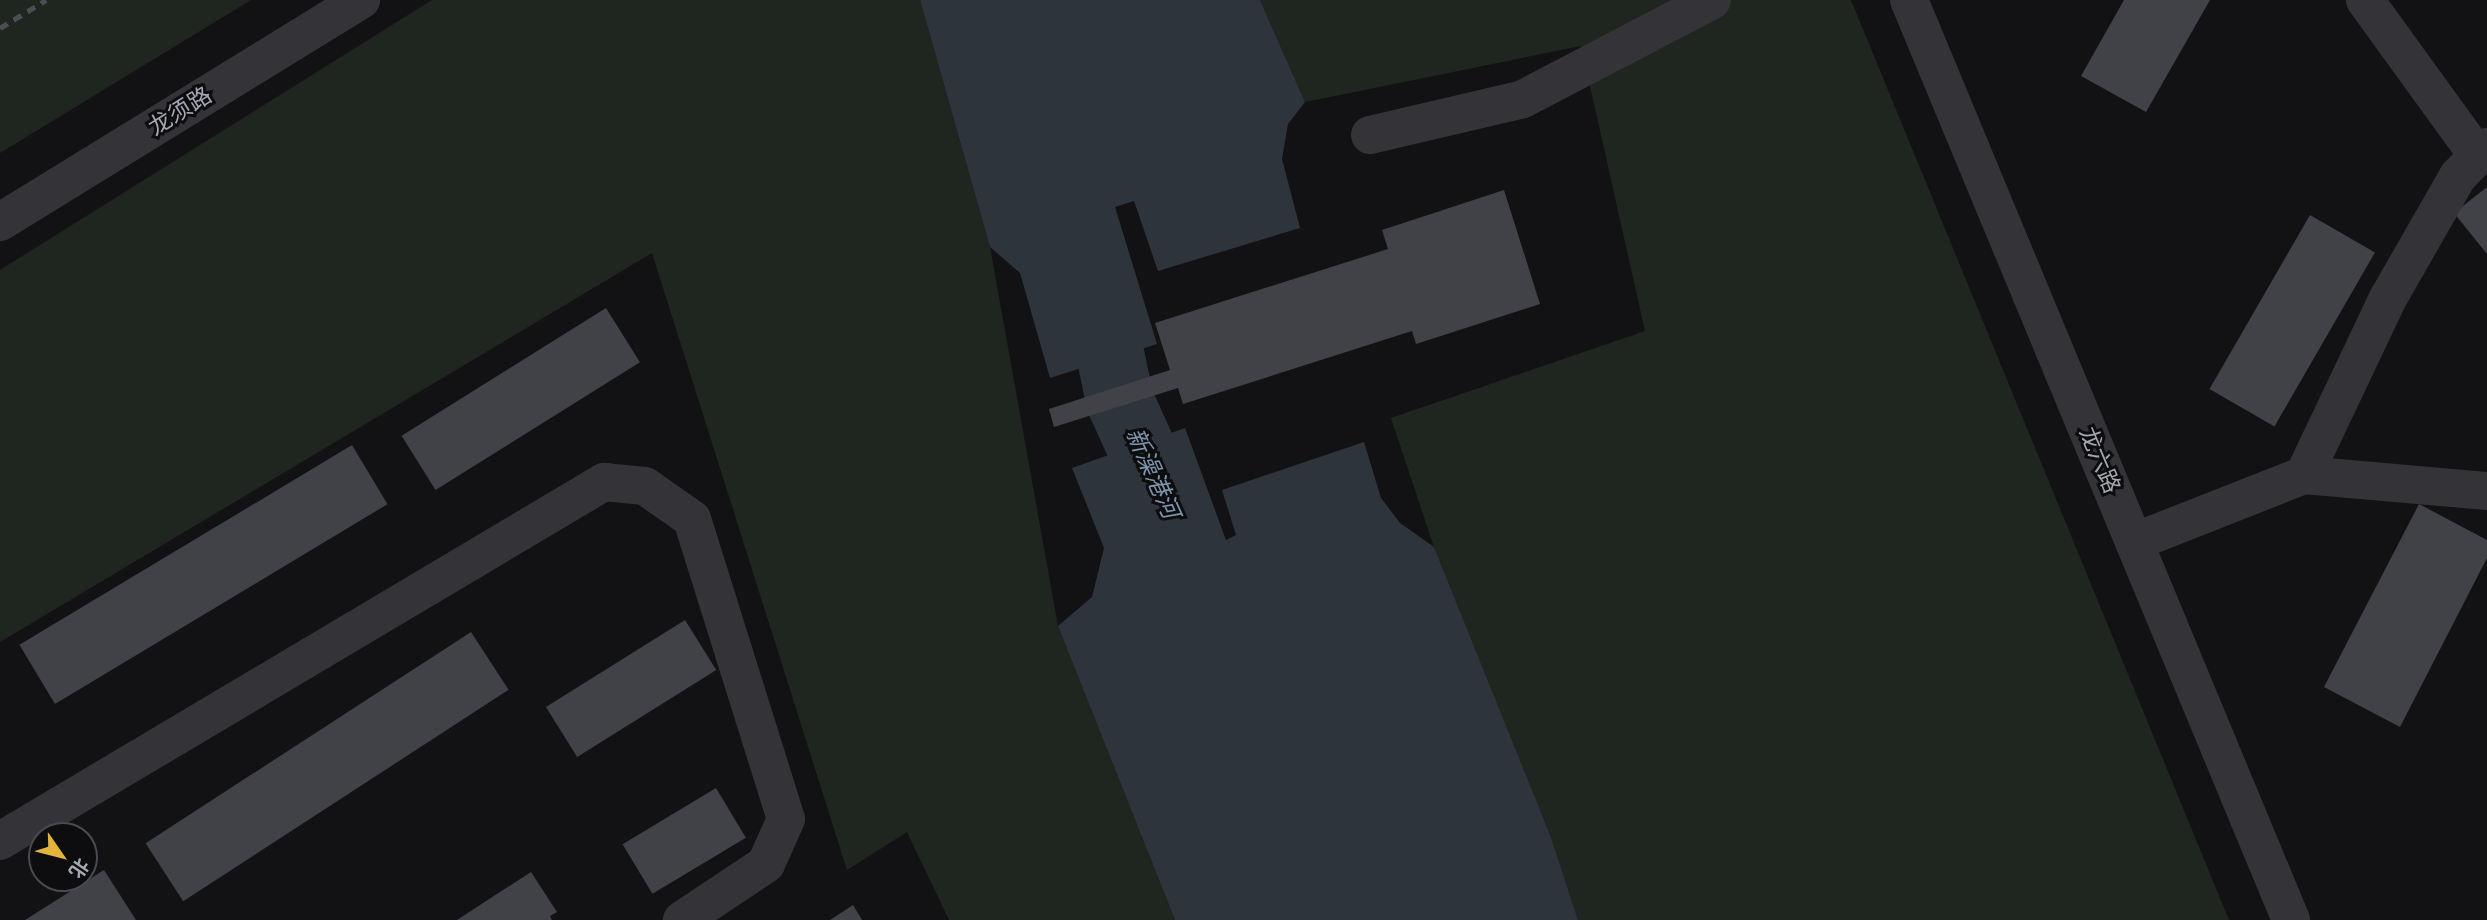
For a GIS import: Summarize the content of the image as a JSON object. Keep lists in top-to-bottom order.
{
  "streets": {
    "street": ["龙须路", "龙六路"]
  },
  "water": ["新澡港河"],
  "north": "bottom right"
}
